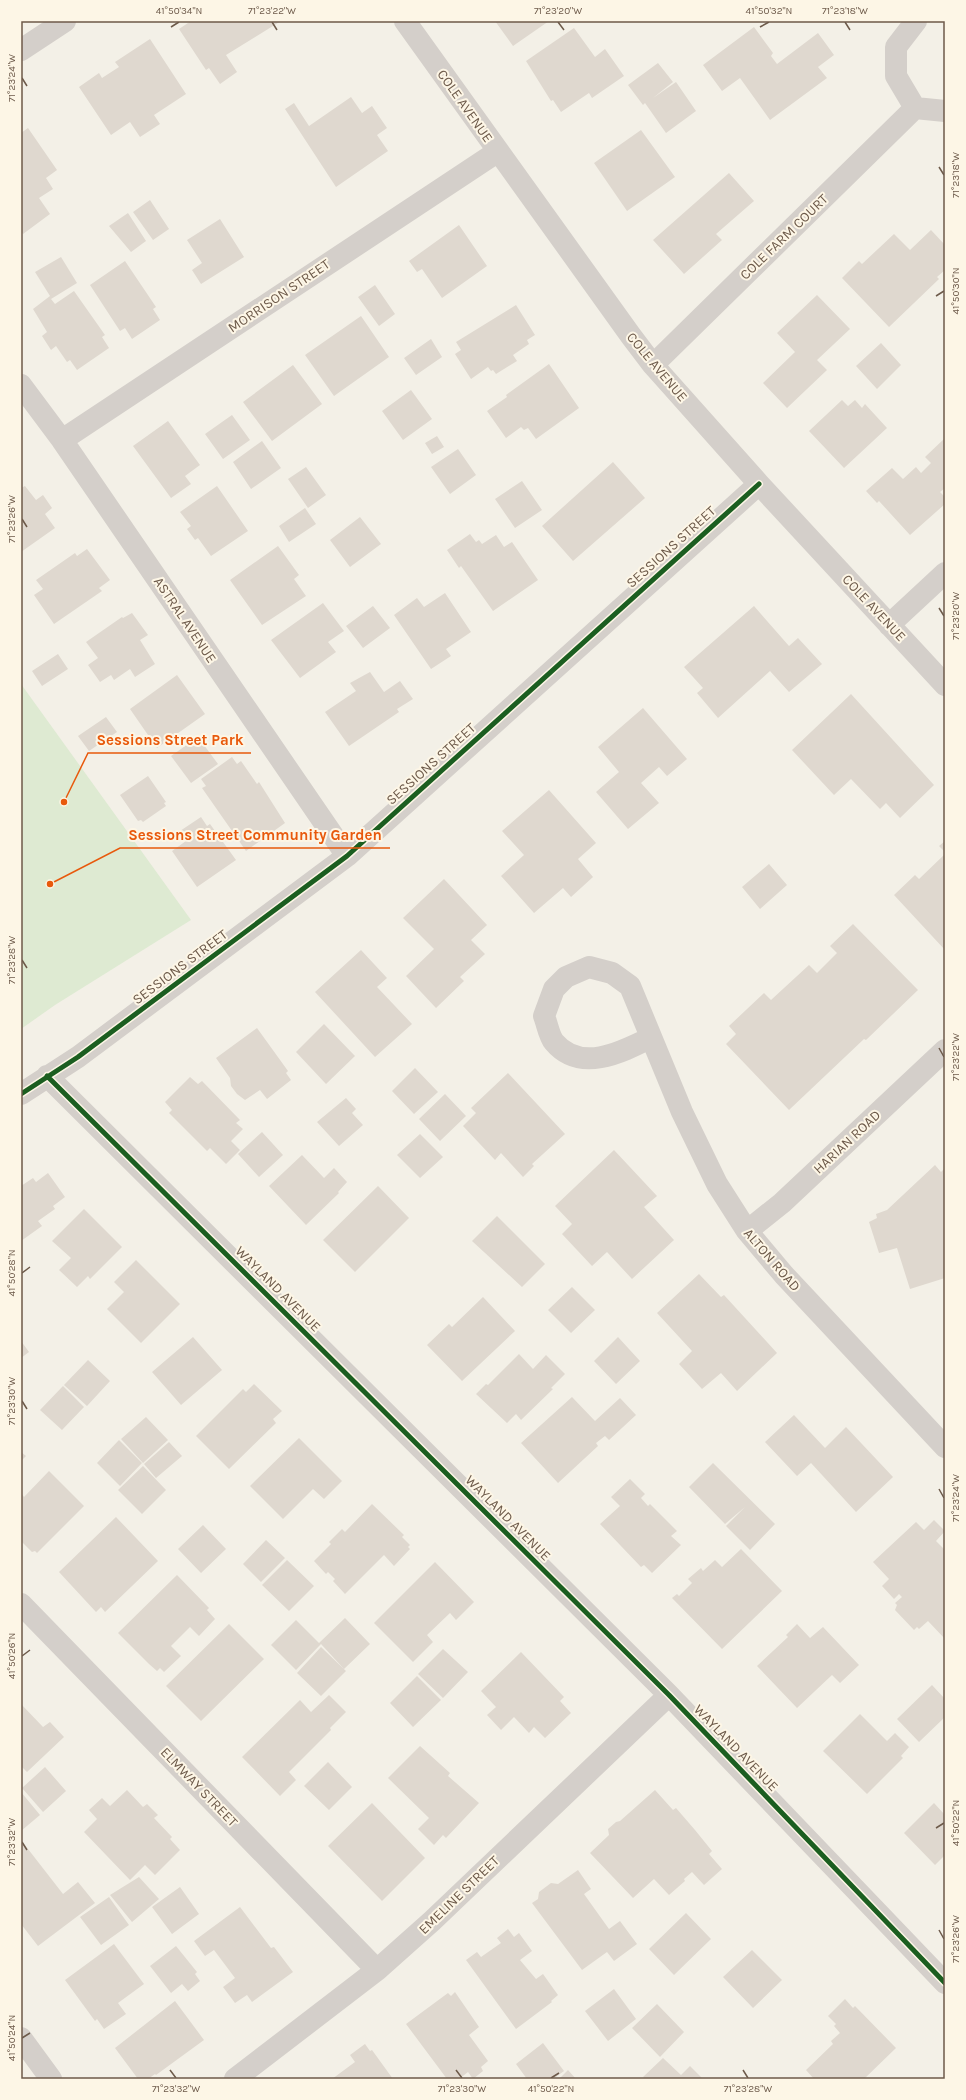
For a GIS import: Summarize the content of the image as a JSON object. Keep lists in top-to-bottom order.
{
  "streets": {
    "street": [
      "COLE AVENUE",
      "COLE FARM COURT",
      "MORRISON STREET",
      "SESSIONS STREET",
      "ASTRAL AVENUE",
      "HARIAN ROAD",
      "ALTON ROAD",
      "WAYLAND AVENUE",
      "ELMWAY STREET",
      "EMELINE STREET"
    ]
  },
  "crossings": [
    ["COLE AVENUE", "COLE FARM COURT"],
    ["COLE AVENUE", "MORRISON STREET"],
    ["COLE AVENUE", "SESSIONS STREET"],
    ["MORRISON STREET", "ASTRAL AVENUE"],
    ["SESSIONS STREET", "ASTRAL AVENUE"],
    ["SESSIONS STREET", "WAYLAND AVENUE"],
    ["HARIAN ROAD", "ALTON ROAD"],
    ["WAYLAND AVENUE", "EMELINE STREET"],
    ["ELMWAY STREET", "EMELINE STREET"]
  ],
  "places": ["Sessions Street Park", "Sessions Street Community Garden"],
  "coordinates": [
    "41°50'34\"N",
    "71°23'22\"W",
    "71°23'20\"W",
    "41°50'32\"N",
    "71°23'18\"W",
    "71°23'24\"W",
    "41°50'30\"N",
    "71°23'26\"W",
    "71°23'28\"W",
    "41°50'28\"N",
    "71°23'30\"W",
    "41°50'26\"N",
    "41°50'22\"N",
    "71°23'32\"W",
    "41°50'24\"N"
  ]
}
